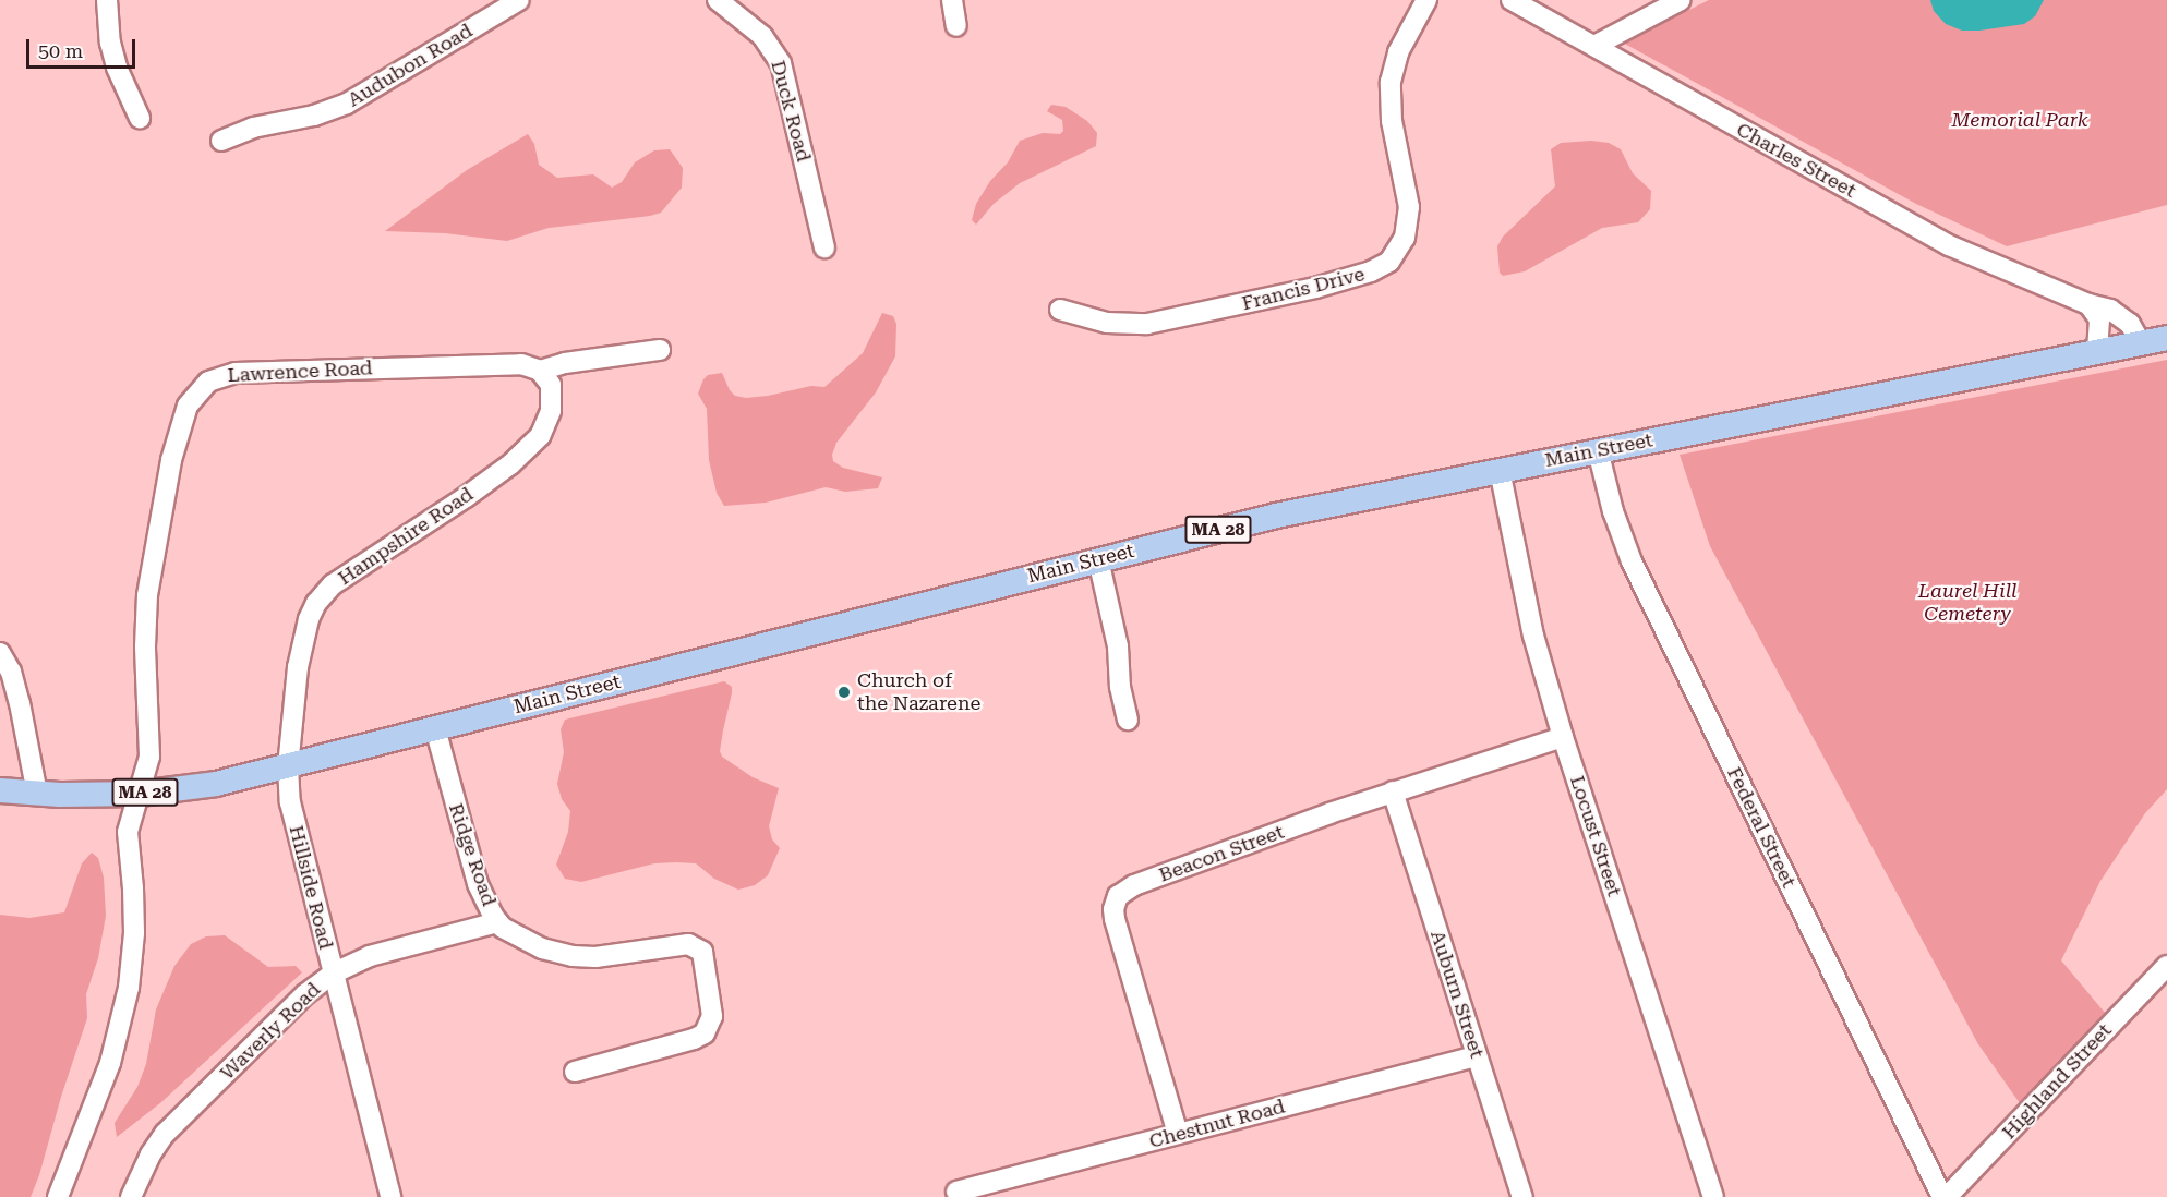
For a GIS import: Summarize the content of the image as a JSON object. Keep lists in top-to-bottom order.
{
  "streets": {
    "main road": ["Main Street", "MA 28"],
    "street": [
      "Audubon Road",
      "Duck Road",
      "Charles Street",
      "Francis Drive",
      "Lawrence Road",
      "Hampshire Road",
      "Federal Street",
      "Locust Street",
      "Beacon Street",
      "Ridge Road",
      "Hillside Road",
      "Auburn Street",
      "Waverly Road",
      "Highland Street",
      "Chestnut Road"
    ]
  },
  "crossings": [
    ["Charles Street", "Main Street"],
    ["Lawrence Road", "Main Street"],
    ["Lawrence Road", "Hampshire Road"],
    ["Main Street", "Hampshire Road"],
    ["Main Street", "Federal Street"],
    ["Main Street", "Locust Street"],
    ["Main Street", "Ridge Road"],
    ["Main Street", "Hillside Road"],
    ["Hampshire Road", "Hillside Road"],
    ["Federal Street", "Highland Street"],
    ["Locust Street", "Beacon Street"],
    ["Beacon Street", "Auburn Street"],
    ["Beacon Street", "Chestnut Road"],
    ["Ridge Road", "Waverly Road"],
    ["Hillside Road", "Waverly Road"],
    ["Auburn Street", "Chestnut Road"]
  ],
  "parks": ["Memorial Park", "Laurel Hill Cemetery"],
  "places": ["Church of the Nazarene"],
  "scale_bar": "50 m"
}
